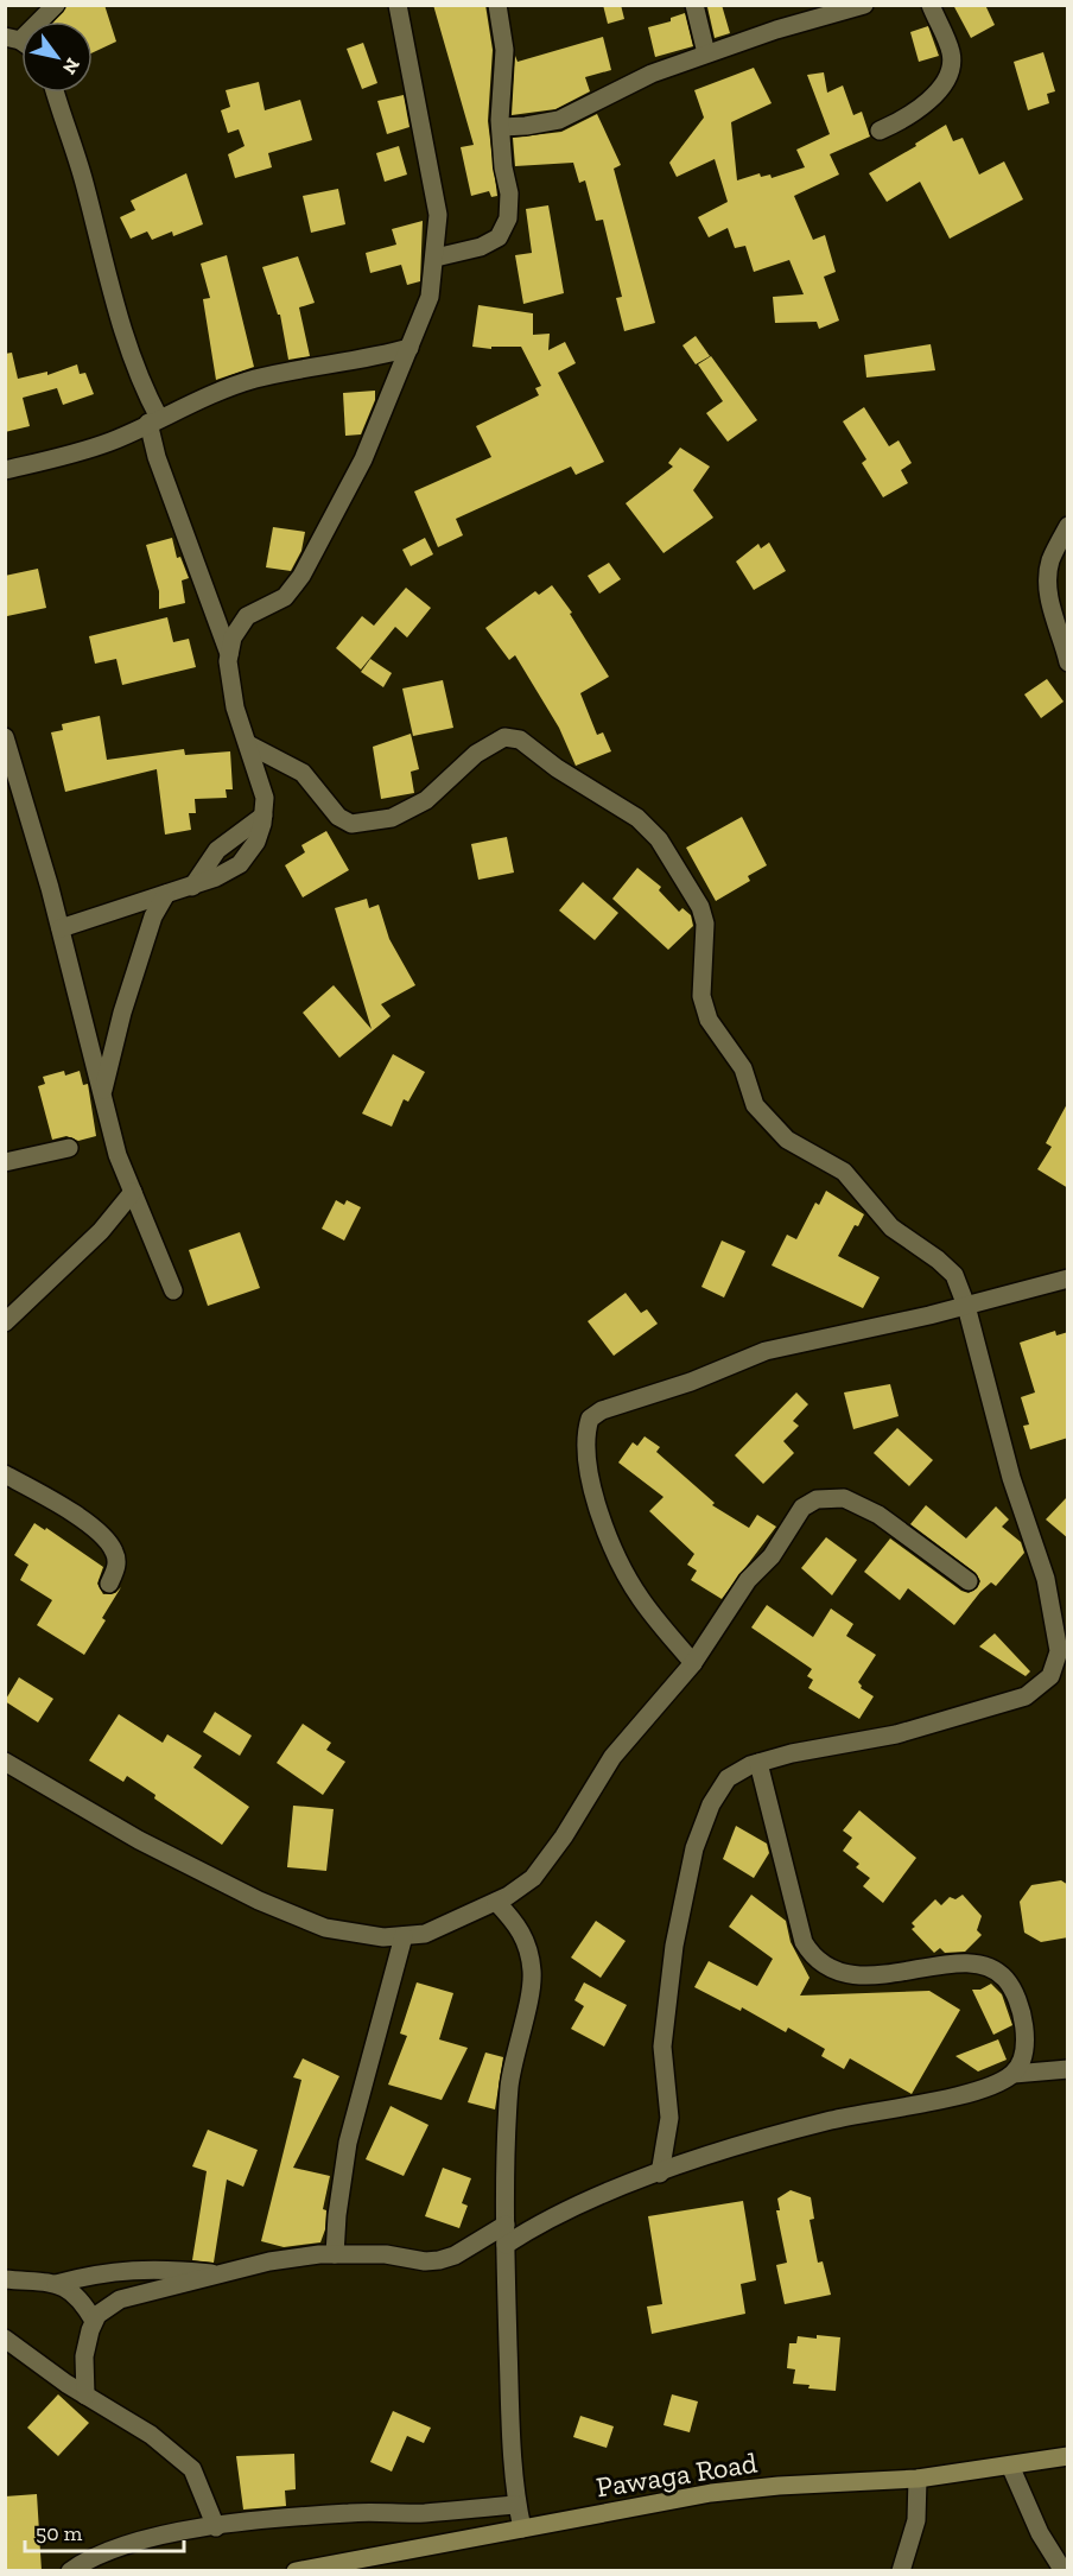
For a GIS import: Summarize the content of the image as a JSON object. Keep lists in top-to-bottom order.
{
  "streets": {
    "main road": ["Pawaga Road"]
  },
  "scale_bar": "50 m",
  "north": "bottom right"
}
